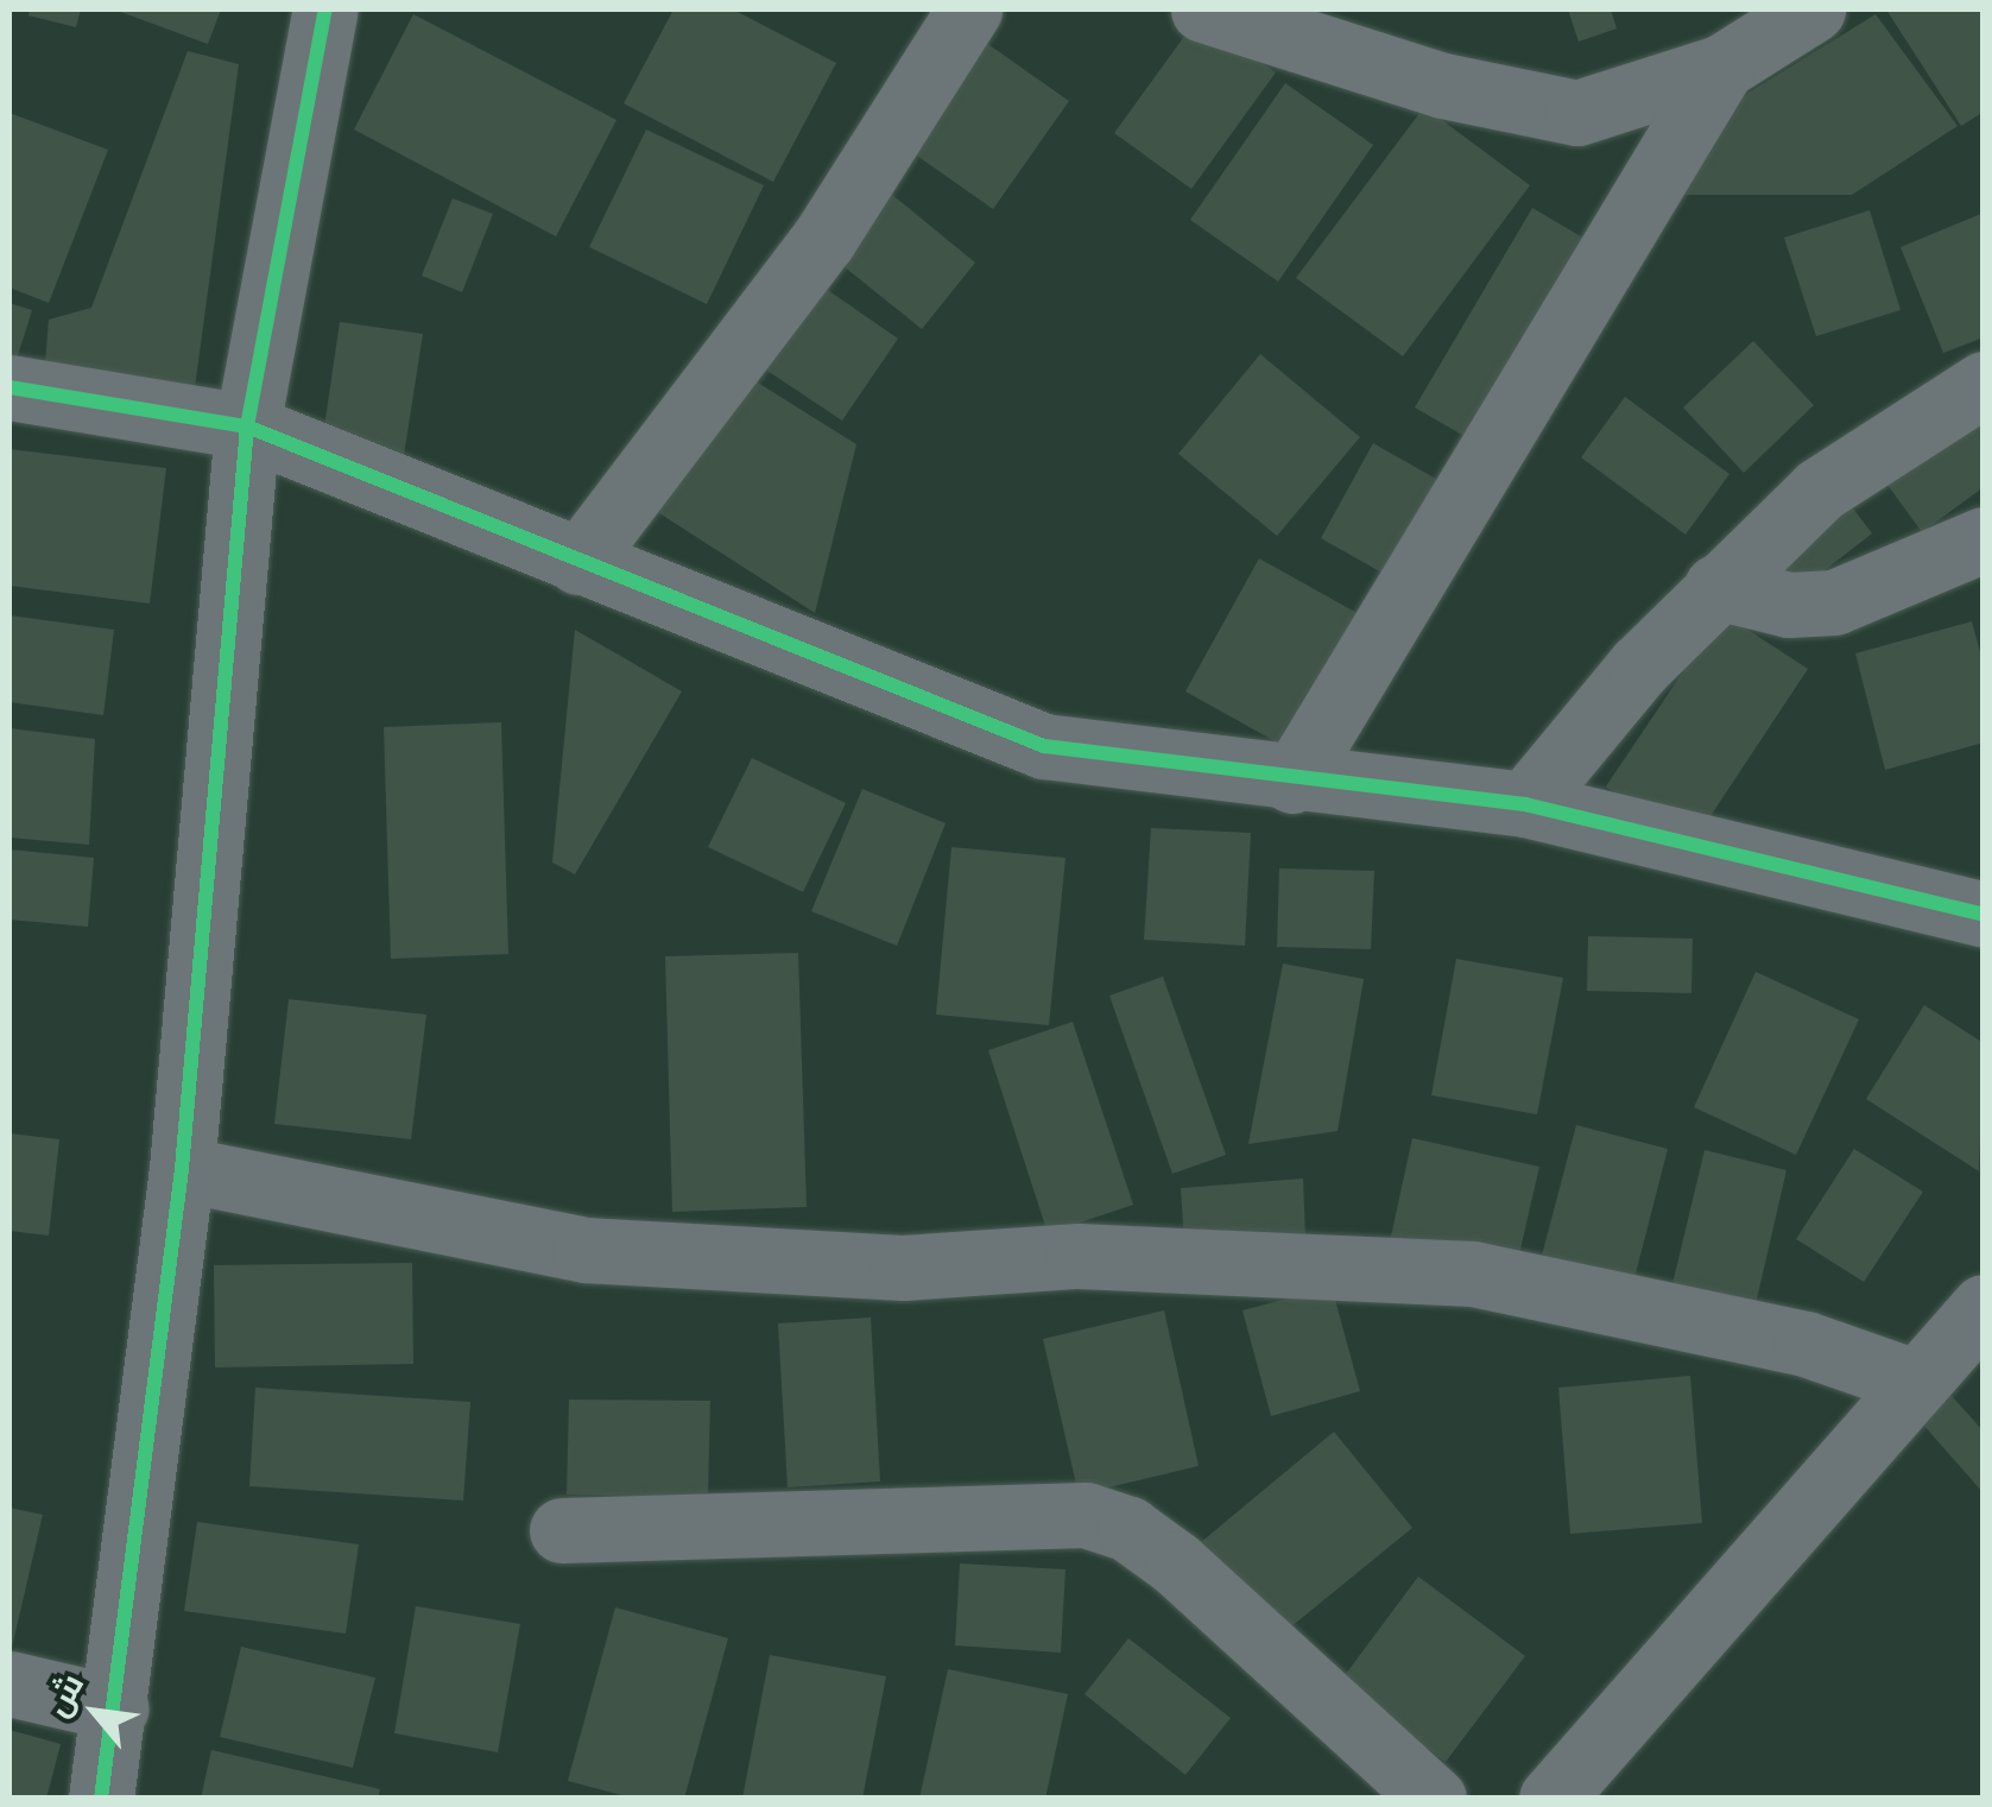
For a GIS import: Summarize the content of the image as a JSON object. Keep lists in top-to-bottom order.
{
  "north": "top left"
}
